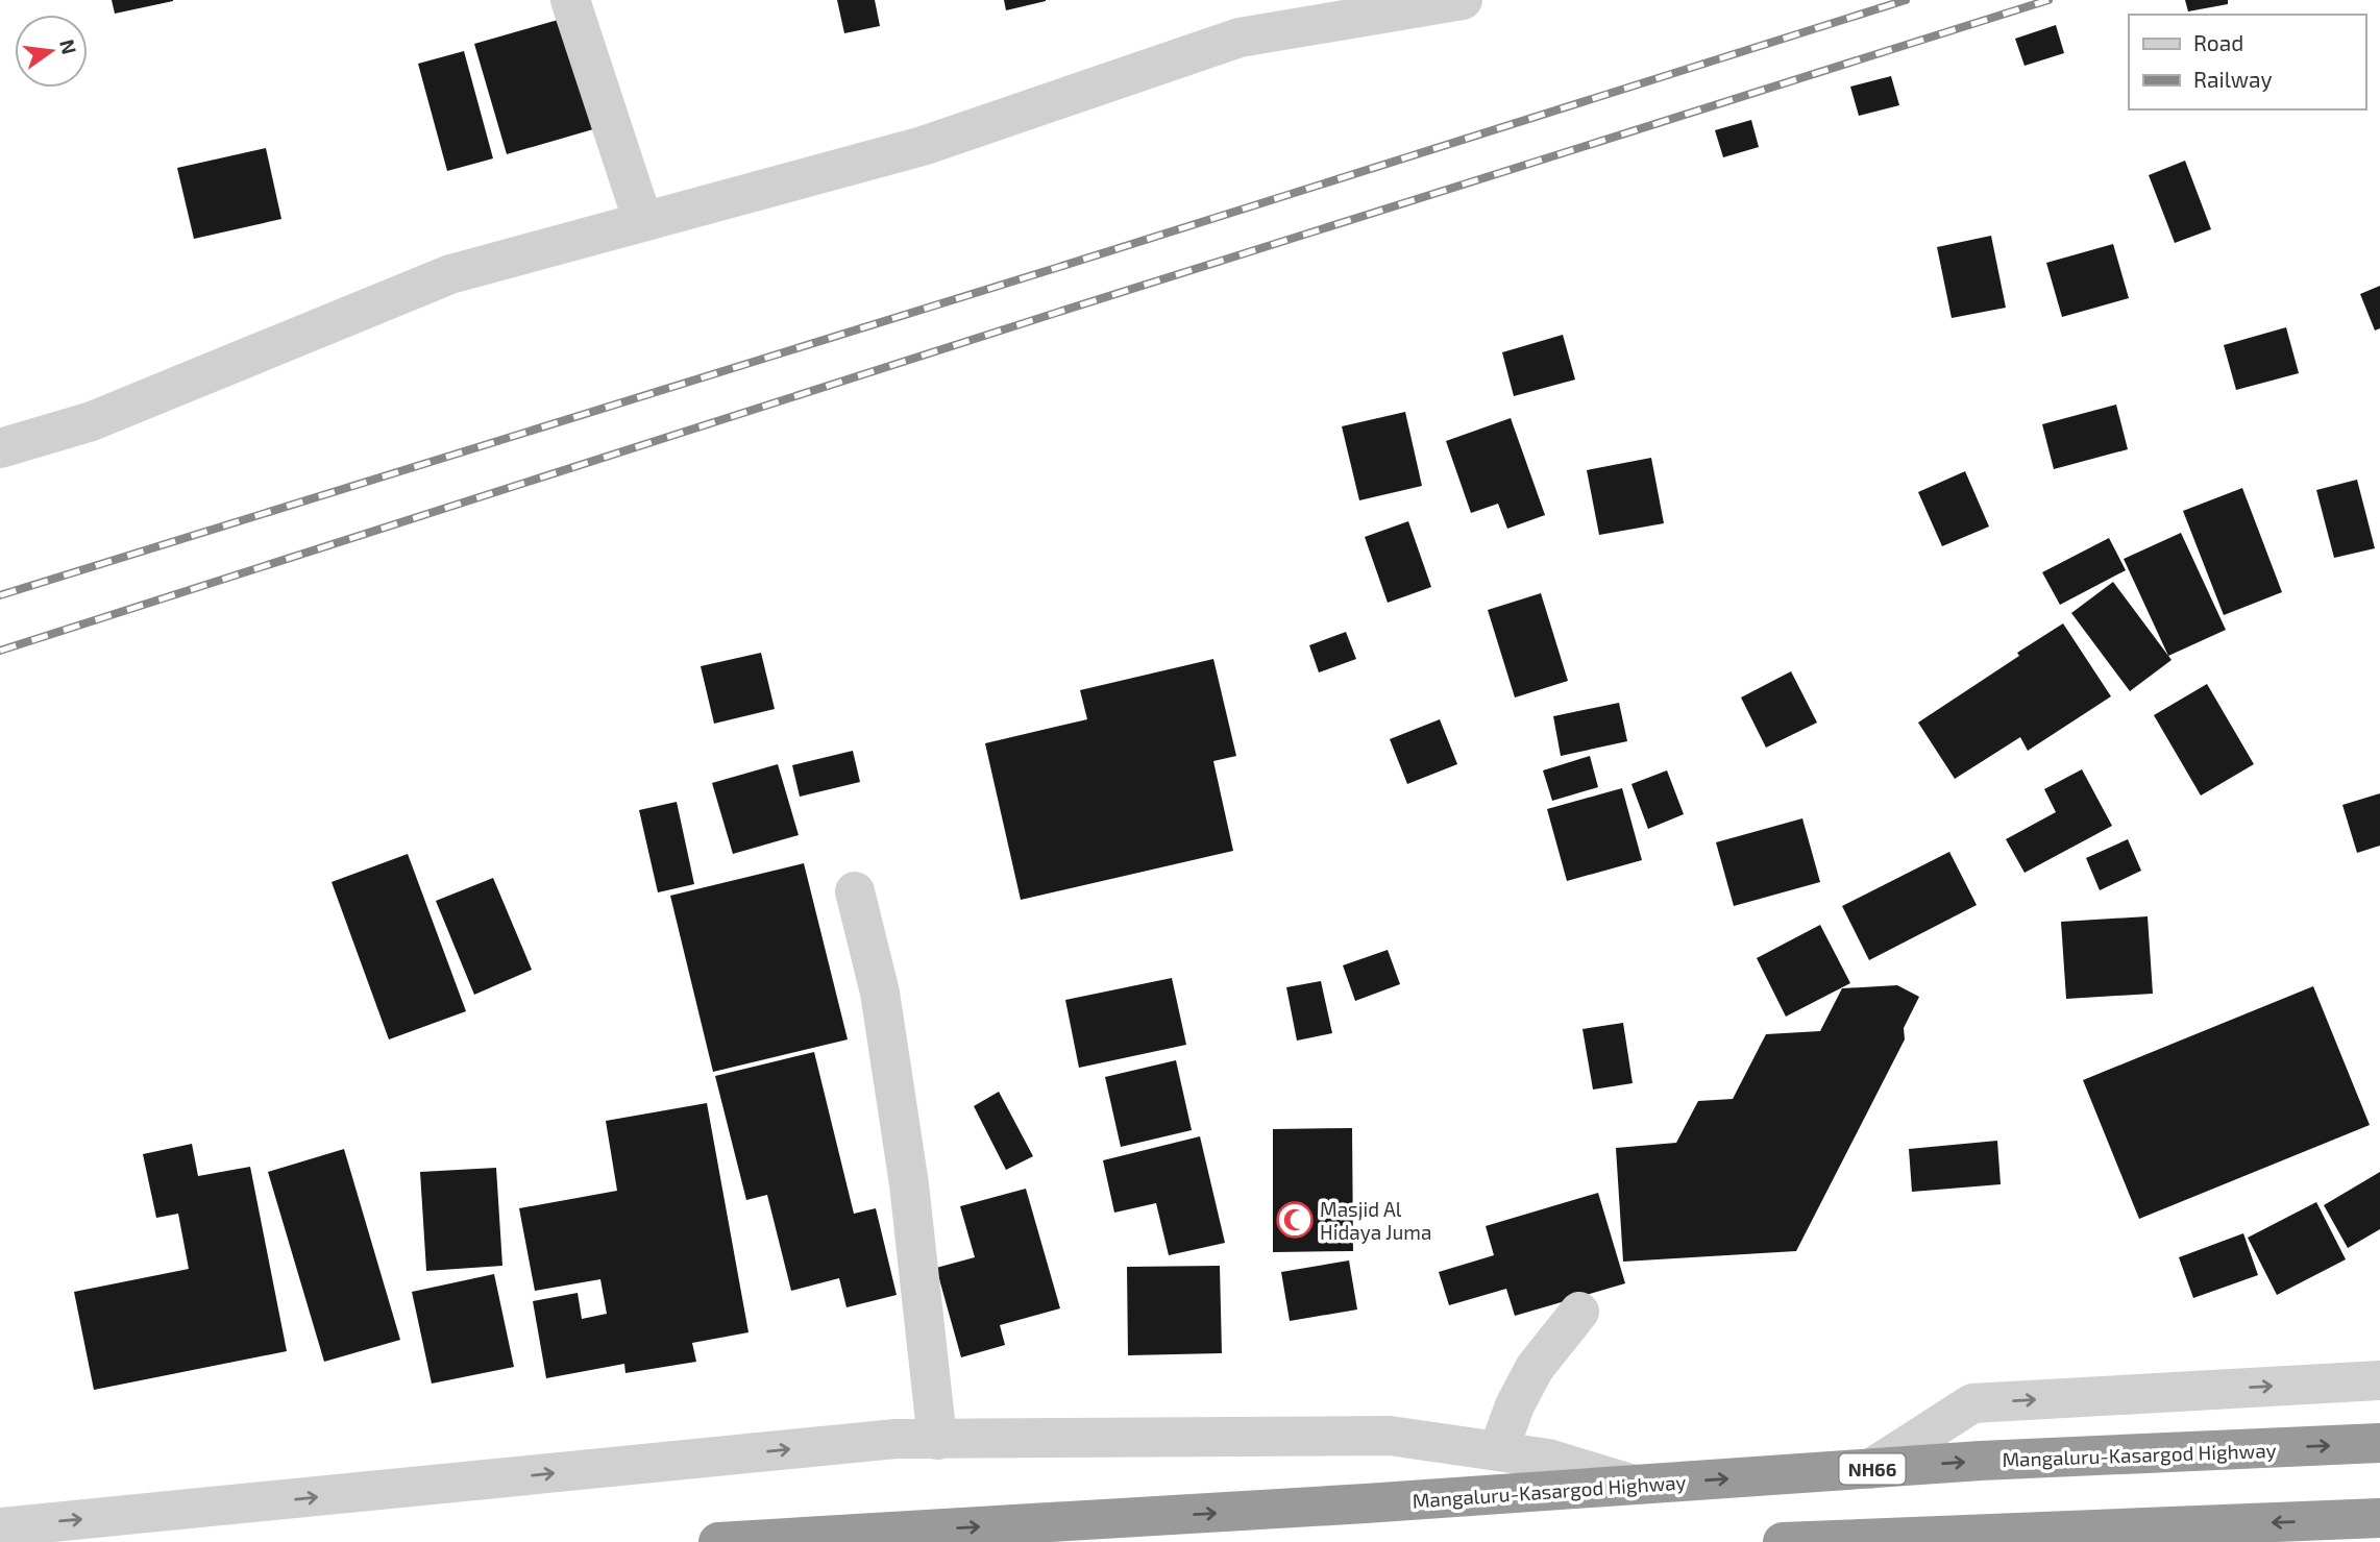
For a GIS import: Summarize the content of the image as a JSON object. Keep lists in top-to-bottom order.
{
  "streets": {
    "highway": ["Mangaluru-Kasargod Highway", "NH66"]
  },
  "places": {
    "mosque": ["Masjid Al Hidaya Juma"]
  },
  "legend": ["Road", "Railway"],
  "north": "right"
}
